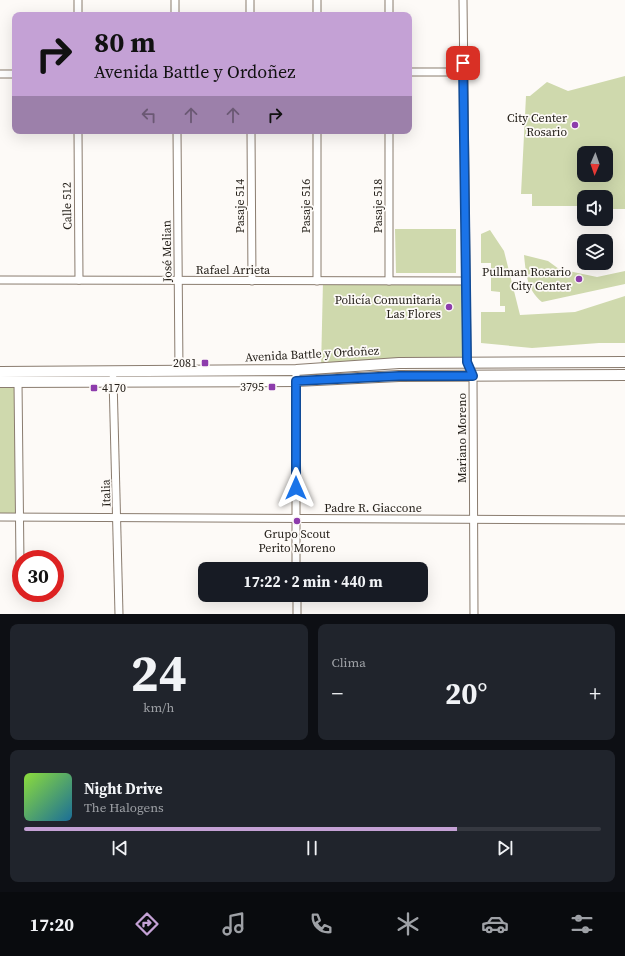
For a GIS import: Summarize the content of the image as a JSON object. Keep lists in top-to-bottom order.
{
  "streets": {
    "main road": ["Avenida Battle y Ordoñez"],
    "street": [
      "Calle 512",
      "Pasaje 514",
      "Pasaje 516",
      "Pasaje 518",
      "José Melian",
      "Rafael Arrieta",
      "Mariano Moreno",
      "Italia",
      "Padre R. Giaccone"
    ]
  },
  "crossings": [
    ["Calle 512", "Rafael Arrieta"],
    ["Pasaje 514", "Rafael Arrieta"],
    ["Pasaje 516", "Rafael Arrieta"],
    ["Pasaje 518", "Rafael Arrieta"],
    ["José Melian", "Rafael Arrieta"],
    ["José Melian", "Avenida Battle y Ordoñez"],
    ["Rafael Arrieta", "Mariano Moreno"],
    ["Avenida Battle y Ordoñez", "Mariano Moreno"],
    ["Avenida Battle y Ordoñez", "Italia"],
    ["Mariano Moreno", "Padre R. Giaccone"],
    ["Italia", "Padre R. Giaccone"]
  ],
  "places": {
    "other": [
      "City Center Rosario",
      "Pullman Rosario City Center",
      "Policía Comunitaria Las Flores",
      "Grupo Scout Perito Moreno"
    ],
    "transit": ["2081", "3795", "4170"]
  },
  "north": "bottom",
  "page": {
    "turn": ["80 m", "Avenida Battle y Ordoñez"],
    "limit": "30",
    "trip": "17:22 · 2 min · 440 m",
    "tile": [
      ["24", "km/h"],
      "Clima"
    ],
    "heat": ["−", "20°", "+"],
    "song": ["Night Drive", "The Halogens"],
    "tabs": "17:20"
  }
}
